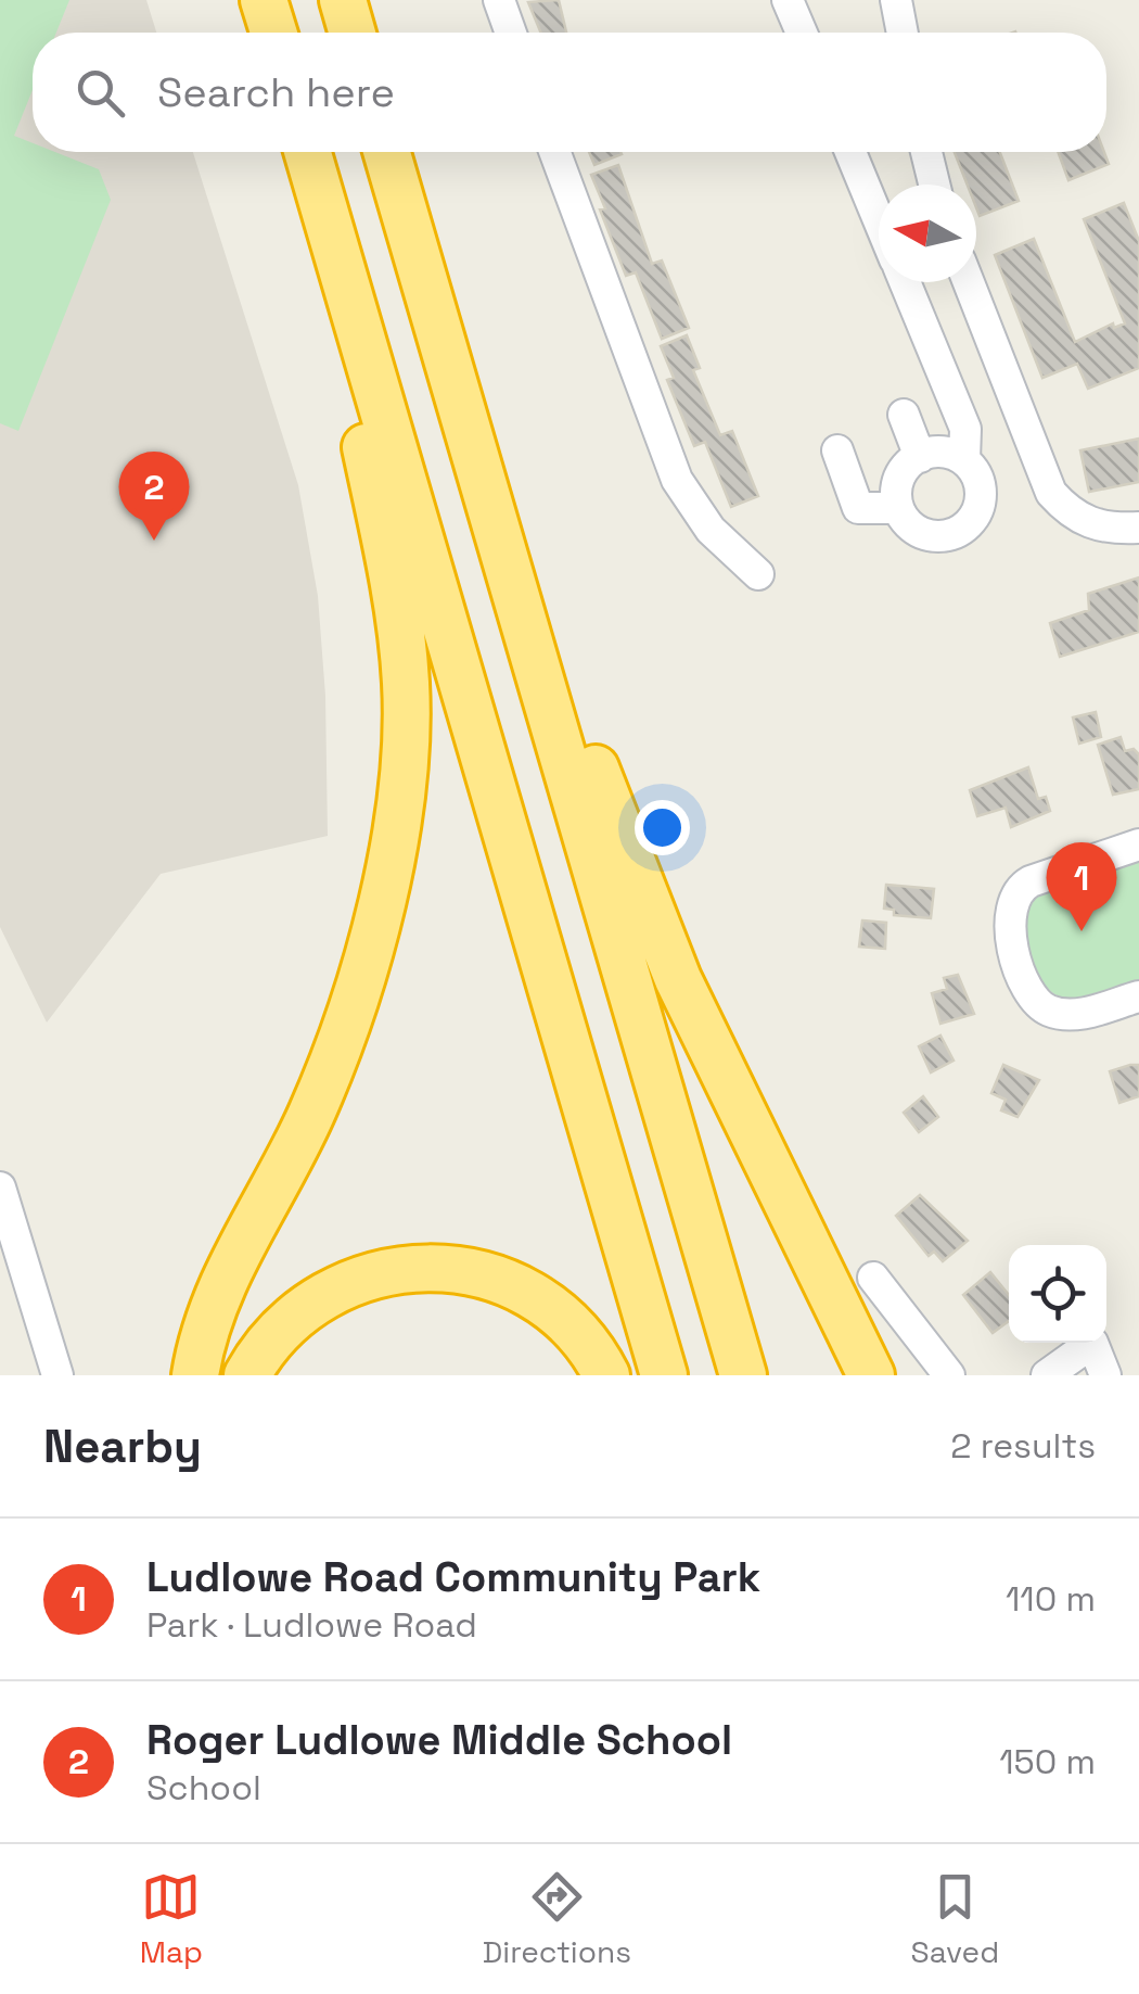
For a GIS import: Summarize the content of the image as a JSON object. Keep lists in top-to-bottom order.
{
  "north": "left",
  "page": {
    "search": "Search here",
    "pins": ["2", "1"],
    "heading": ["Nearby", "2 results"],
    "list": [
      {
        "mark": "1",
        "name": "Ludlowe Road Community Park",
        "note": "Park · Ludlowe Road",
        "value": "110 m"
      },
      {
        "mark": "2",
        "name": "Roger Ludlowe Middle School",
        "note": "School",
        "value": "150 m"
      }
    ],
    "nav": ["Map", "Directions", "Saved"]
  }
}
